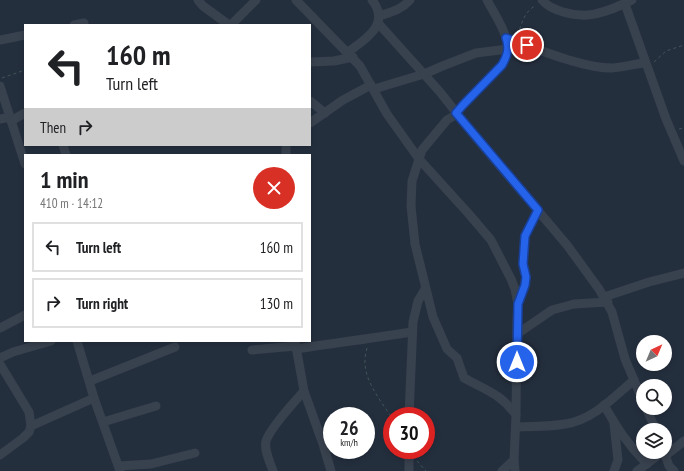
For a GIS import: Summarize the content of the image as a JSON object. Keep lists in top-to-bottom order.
{
  "north": "top right",
  "page": {
    "turn": ["160 m", "Turn left"],
    "then": "Then",
    "heading": ["1 min", "410 m · 14:12"],
    "list": [
      {
        "name": "Turn left",
        "value": "160 m"
      },
      {
        "name": "Turn right",
        "value": "130 m"
      }
    ],
    "speed": "26 km/h",
    "limit": "30"
  }
}
